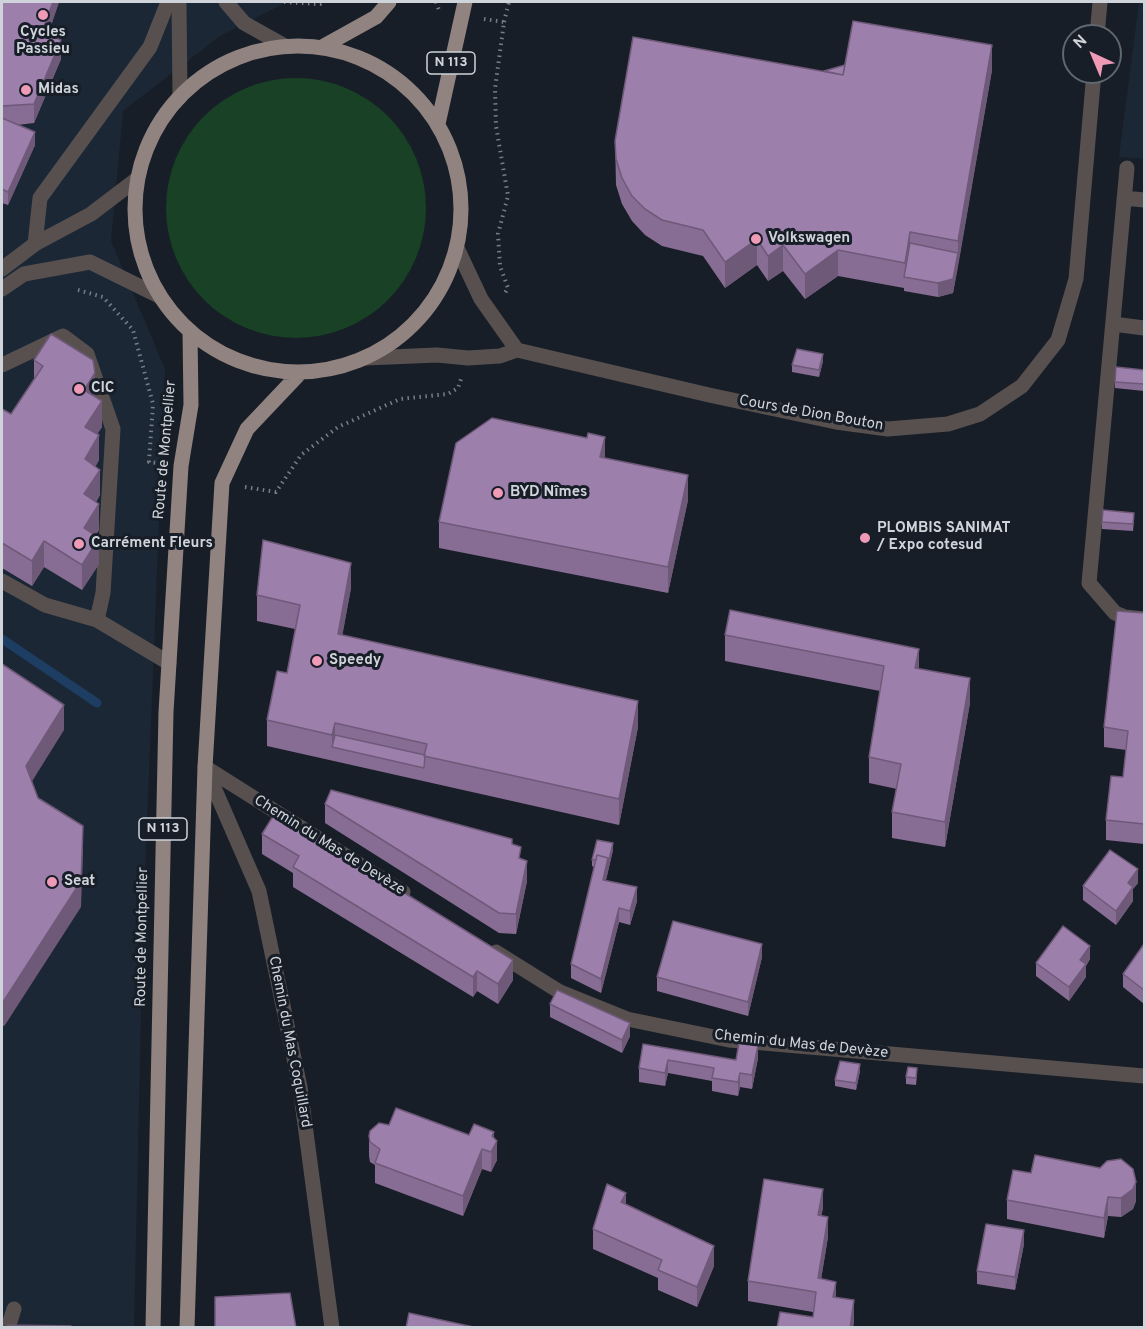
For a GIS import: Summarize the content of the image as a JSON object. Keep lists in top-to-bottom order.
{
  "streets": {
    "main road": ["N 113", "Route de Montpellier"],
    "street": ["Cours de Dion Bouton", "Chemin du Mas de Devèze", "Chemin du Mas Coquillard"]
  },
  "crossings": [
    ["N 113", "Chemin du Mas de Devèze"],
    ["N 113", "Chemin du Mas Coquillard"],
    ["Chemin du Mas de Devèze", "Chemin du Mas Coquillard"]
  ],
  "places": [
    "Cycles Passieu",
    "Midas",
    "Volkswagen",
    "CIC",
    "BYD Nîmes",
    "PLOMBIS SANIMAT / Expo cotesud",
    "Carrément Fleurs",
    "Speedy",
    "Seat"
  ],
  "north": "top left"
}
